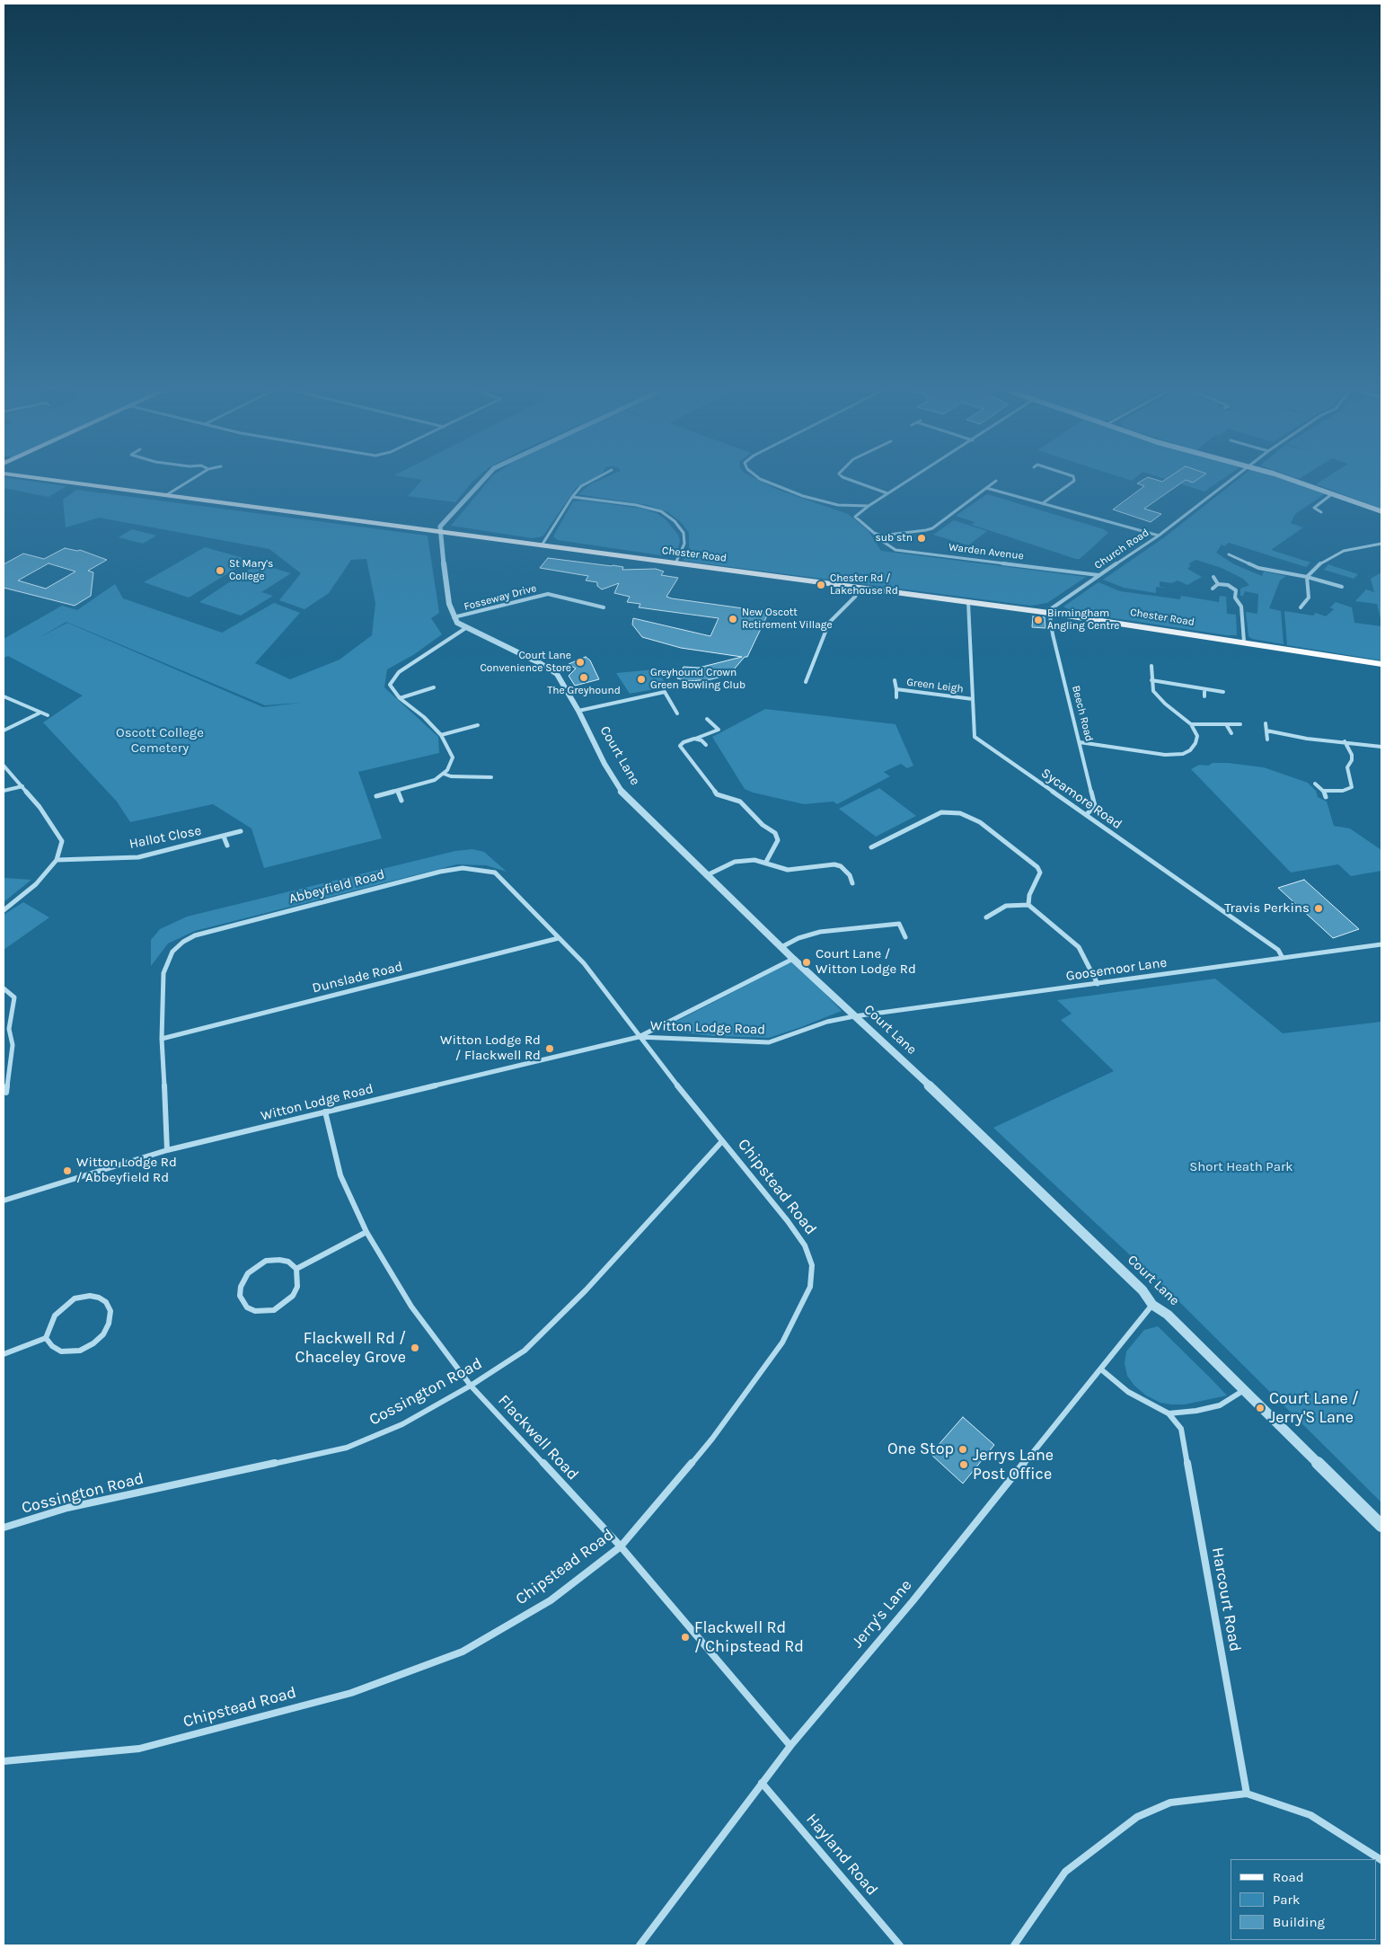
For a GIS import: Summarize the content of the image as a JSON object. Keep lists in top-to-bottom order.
{
  "streets": {
    "highway": ["Chester Road"],
    "street": [
      "Church Road",
      "Warden Avenue",
      "Fosseway Drive",
      "Green Leigh",
      "Beech Road",
      "Court Lane",
      "Sycamore Road",
      "Hallot Close",
      "Abbeyfield Road",
      "Goosemoor Lane",
      "Dunslade Road",
      "Witton Lodge Road",
      "Chipstead Road",
      "Cossington Road",
      "Flackwell Road",
      "Harcourt Road",
      "Jerry's Lane",
      "Hayland Road"
    ]
  },
  "crossings": [
    ["Church Road", "Warden Avenue"],
    ["Church Road", "Chester Road"],
    ["Church Road", "Beech Road"],
    ["Chester Road", "Beech Road"],
    ["Chester Road", "Sycamore Road"],
    ["Fosseway Drive", "Court Lane"],
    ["Green Leigh", "Sycamore Road"],
    ["Beech Road", "Sycamore Road"],
    ["Court Lane", "Goosemoor Lane"],
    ["Court Lane", "Witton Lodge Road"],
    ["Court Lane", "Jerry's Lane"],
    ["Sycamore Road", "Goosemoor Lane"],
    ["Abbeyfield Road", "Dunslade Road"],
    ["Abbeyfield Road", "Witton Lodge Road"],
    ["Abbeyfield Road", "Chipstead Road"],
    ["Goosemoor Lane", "Witton Lodge Road"],
    ["Witton Lodge Road", "Chipstead Road"],
    ["Witton Lodge Road", "Flackwell Road"],
    ["Chipstead Road", "Cossington Road"],
    ["Chipstead Road", "Flackwell Road"],
    ["Cossington Road", "Flackwell Road"],
    ["Flackwell Road", "Jerry's Lane"],
    ["Harcourt Road", "Jerry's Lane"],
    ["Jerry's Lane", "Hayland Road"]
  ],
  "parks": ["Oscott College Cemetery", "Short Heath Park"],
  "places": [
    "sub stn",
    "St Mary's College",
    "Chester Rd / Lakehouse Rd",
    "New Oscott Retirement Village",
    "Birmingham Angling Centre",
    "Court Lane Convenience Store",
    "The Greyhound",
    "Greyhound Crown Green Bowling Club",
    "Travis Perkins",
    "Court Lane / Witton Lodge Rd",
    "Witton Lodge Rd / Flackwell Rd",
    "Witton Lodge Rd / Abbeyfield Rd",
    "Flackwell Rd / Chaceley Grove",
    "Court Lane / Jerry'S Lane",
    "One Stop",
    "Jerrys Lane Post Office",
    "Flackwell Rd / Chipstead Rd"
  ],
  "legend": ["Road", "Park", "Building"]
}
